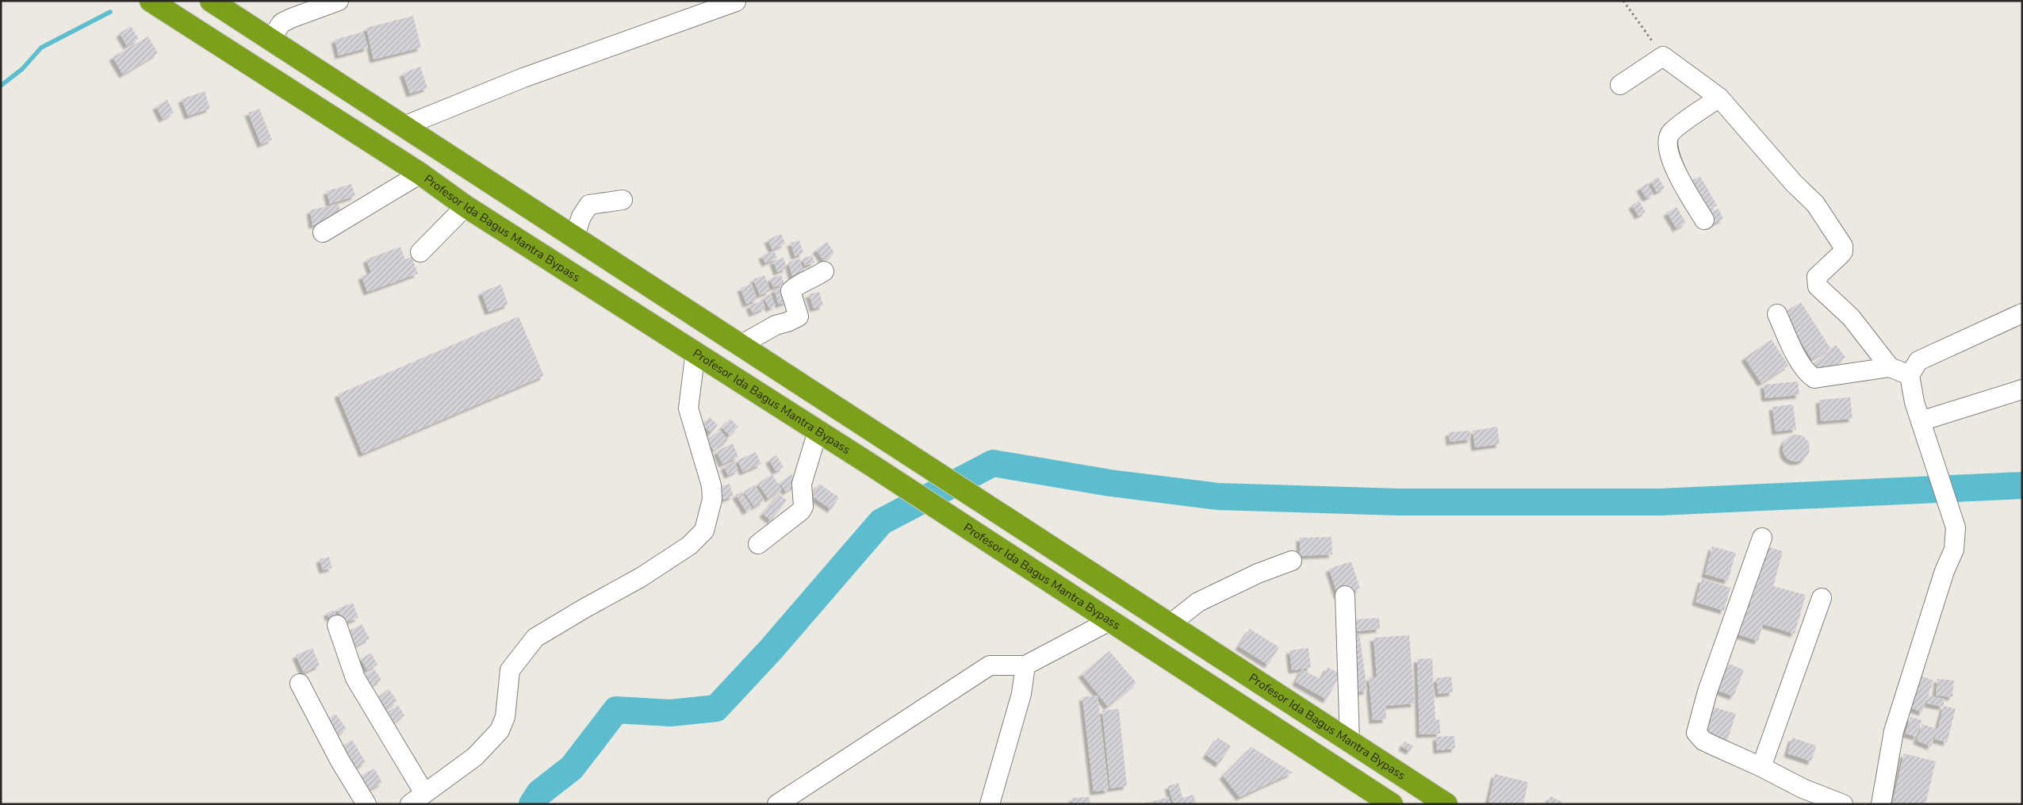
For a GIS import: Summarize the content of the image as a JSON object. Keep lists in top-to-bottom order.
{
  "streets": {
    "highway": ["Profesor Ida Bagus Mantra Bypass"]
  }
}
